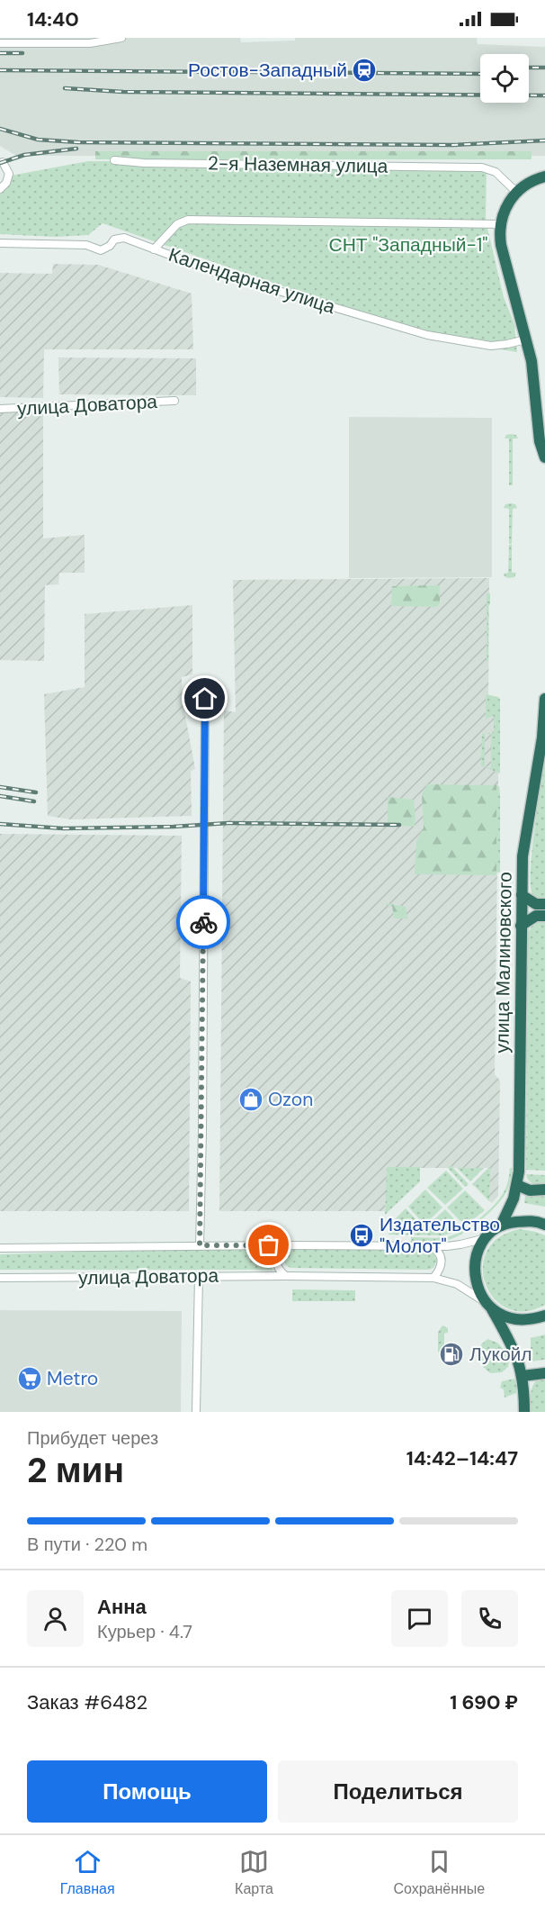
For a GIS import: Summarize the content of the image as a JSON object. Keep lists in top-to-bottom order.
{
  "streets": {
    "highway": ["улица Малиновского"],
    "street": ["2-я Наземная улица", "Календарная улица", "улица Доватора"]
  },
  "parks": ["СНТ \"Западный-1\""],
  "places": {
    "station": ["Ростов-Западный"],
    "shop": ["Ozon"],
    "bus stop": ["Издательство \"Молот\""],
    "fuel station": ["Лукойл"],
    "supermarket": ["Metro"]
  },
  "page": {
    "status": "14:40",
    "heading": ["2 мин", "Прибудет через", "14:42–14:47"],
    "panel": [
      "Анна",
      "Курьер · 4.7",
      "Заказ #6482",
      "1 690 ₽"
    ],
    "bar": "В пути · 220 m",
    "buttons": ["Помощь", "Поделиться"],
    "tabs": ["Главная", "Карта", "Сохранённые"]
  }
}
